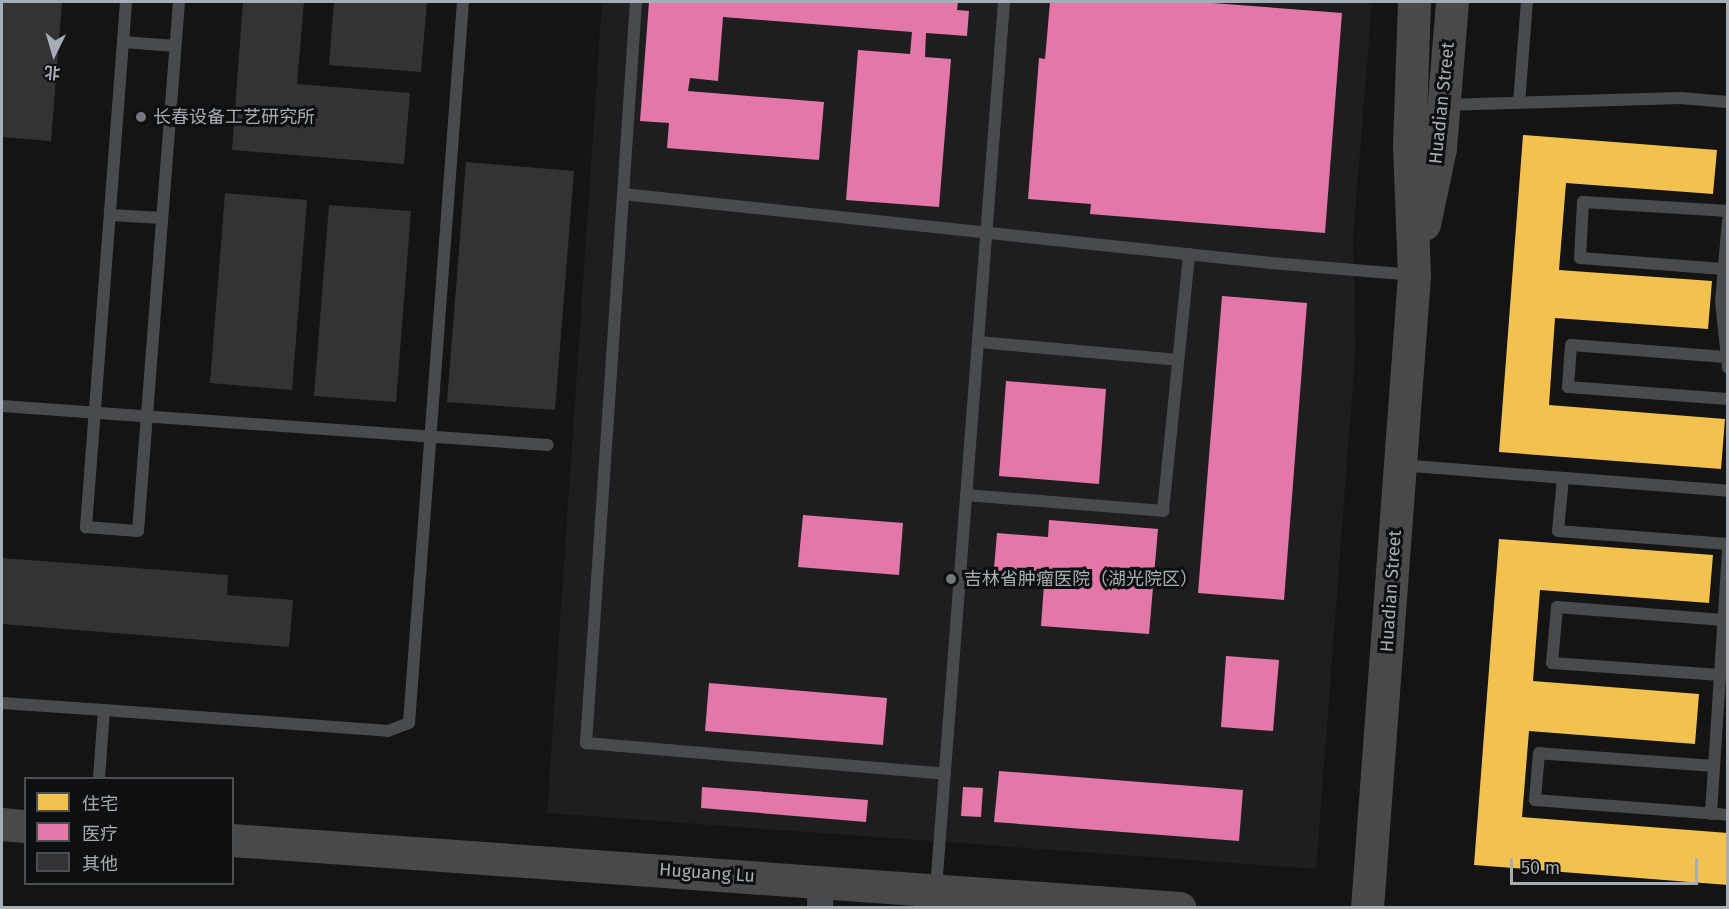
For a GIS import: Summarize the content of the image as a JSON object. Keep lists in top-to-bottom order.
{
  "streets": {
    "street": ["Huadian Street", "Huguang Lu"]
  },
  "places": ["长春设备工艺研究所", "吉林省肿瘤医院（湖光院区）"],
  "legend": ["住宅", "医疗", "其他"],
  "scale_bar": "50 m",
  "north": "bottom"
}
